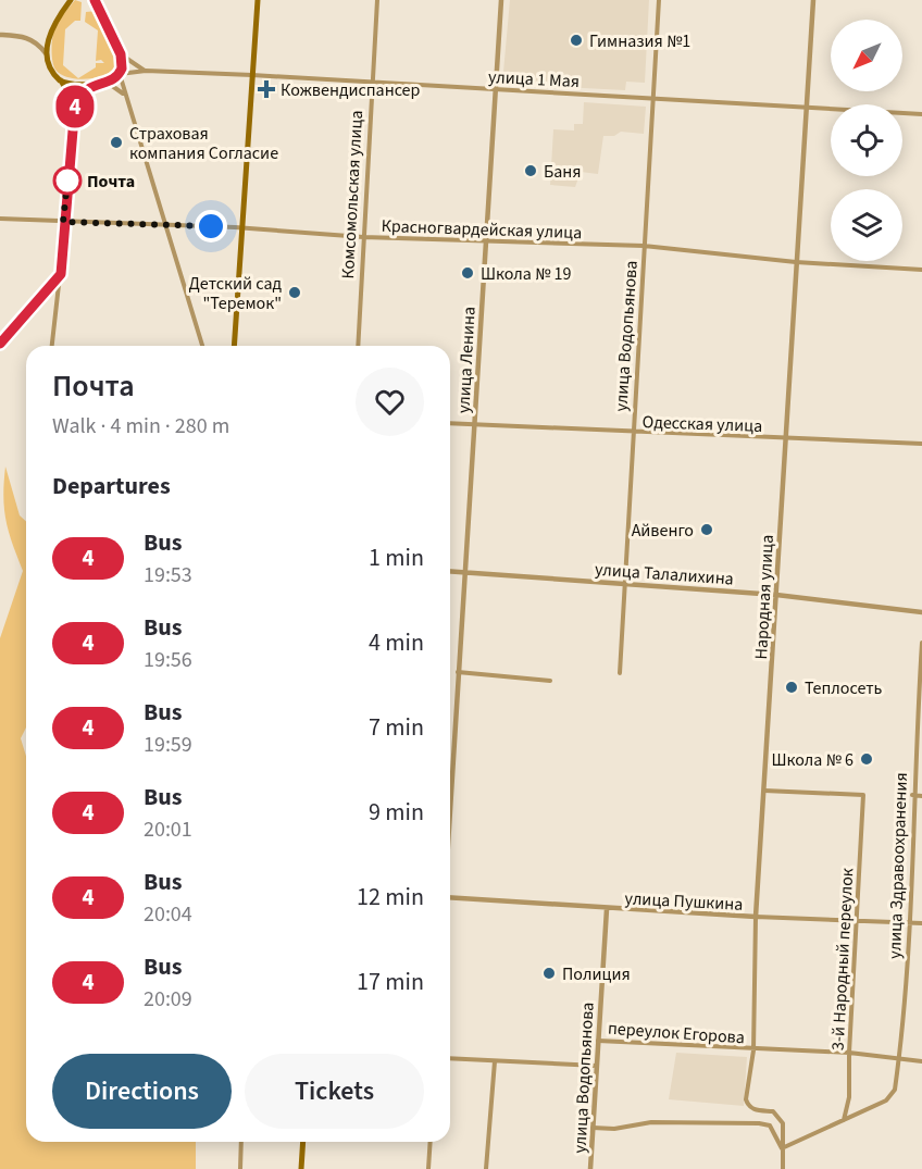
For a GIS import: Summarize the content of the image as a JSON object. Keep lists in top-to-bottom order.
{
  "streets": {
    "street": [
      "улица 1 Мая",
      "Комсомольская улица",
      "Красногвардейская улица",
      "улица Водопьянова",
      "улица Ленина",
      "Одесская улица",
      "улица Талалихина",
      "Народная улица",
      "улица Здравоохранения",
      "улица Пушкина",
      "3-й Народный переулок",
      "переулок Егорова"
    ]
  },
  "crossings": [
    ["улица 1 Мая", "Комсомольская улица"],
    ["улица 1 Мая", "улица Водопьянова"],
    ["улица 1 Мая", "улица Ленина"],
    ["улица 1 Мая", "Народная улица"],
    ["Комсомольская улица", "Красногвардейская улица"],
    ["Красногвардейская улица", "улица Водопьянова"],
    ["Красногвардейская улица", "улица Ленина"],
    ["Красногвардейская улица", "Народная улица"],
    ["улица Водопьянова", "Одесская улица"],
    ["улица Водопьянова", "улица Талалихина"],
    ["улица Водопьянова", "улица Пушкина"],
    ["улица Водопьянова", "переулок Егорова"],
    ["улица Ленина", "Одесская улица"],
    ["улица Ленина", "улица Талалихина"],
    ["Одесская улица", "Народная улица"],
    ["улица Талалихина", "Народная улица"],
    ["Народная улица", "улица Пушкина"],
    ["Народная улица", "3-й Народный переулок"],
    ["Народная улица", "переулок Егорова"],
    ["улица Здравоохранения", "улица Пушкина"],
    ["улица Здравоохранения", "3-й Народный переулок"],
    ["улица Здравоохранения", "переулок Егорова"],
    ["улица Пушкина", "3-й Народный переулок"],
    ["3-й Народный переулок", "переулок Егорова"]
  ],
  "places": {
    "other": [
      "Гимназия №1",
      "Страховая компания Согласие",
      "Баня",
      "Почта",
      "Школа № 19",
      "Детский сад \"Теремок\"",
      "Айвенго",
      "Теплосеть",
      "Школа № 6",
      "Полиция"
    ],
    "health": ["Кожвендиспансер"]
  },
  "lines": ["bus line 4"],
  "north": "bottom left",
  "page": {
    "on_map": "4",
    "heading": [
      ["Почта", "Walk · 4 min · 280 m"],
      "Departures"
    ],
    "list": [
      {
        "mark": "4",
        "name": "Bus",
        "note": "19:53",
        "value": "1 min"
      },
      {
        "mark": "4",
        "name": "Bus",
        "note": "19:56",
        "value": "4 min"
      },
      {
        "mark": "4",
        "name": "Bus",
        "note": "19:59",
        "value": "7 min"
      },
      {
        "mark": "4",
        "name": "Bus",
        "note": "20:01",
        "value": "9 min"
      },
      {
        "mark": "4",
        "name": "Bus",
        "note": "20:04",
        "value": "12 min"
      },
      {
        "mark": "4",
        "name": "Bus",
        "note": "20:09",
        "value": "17 min"
      }
    ],
    "buttons": ["Directions", "Tickets"]
  }
}
